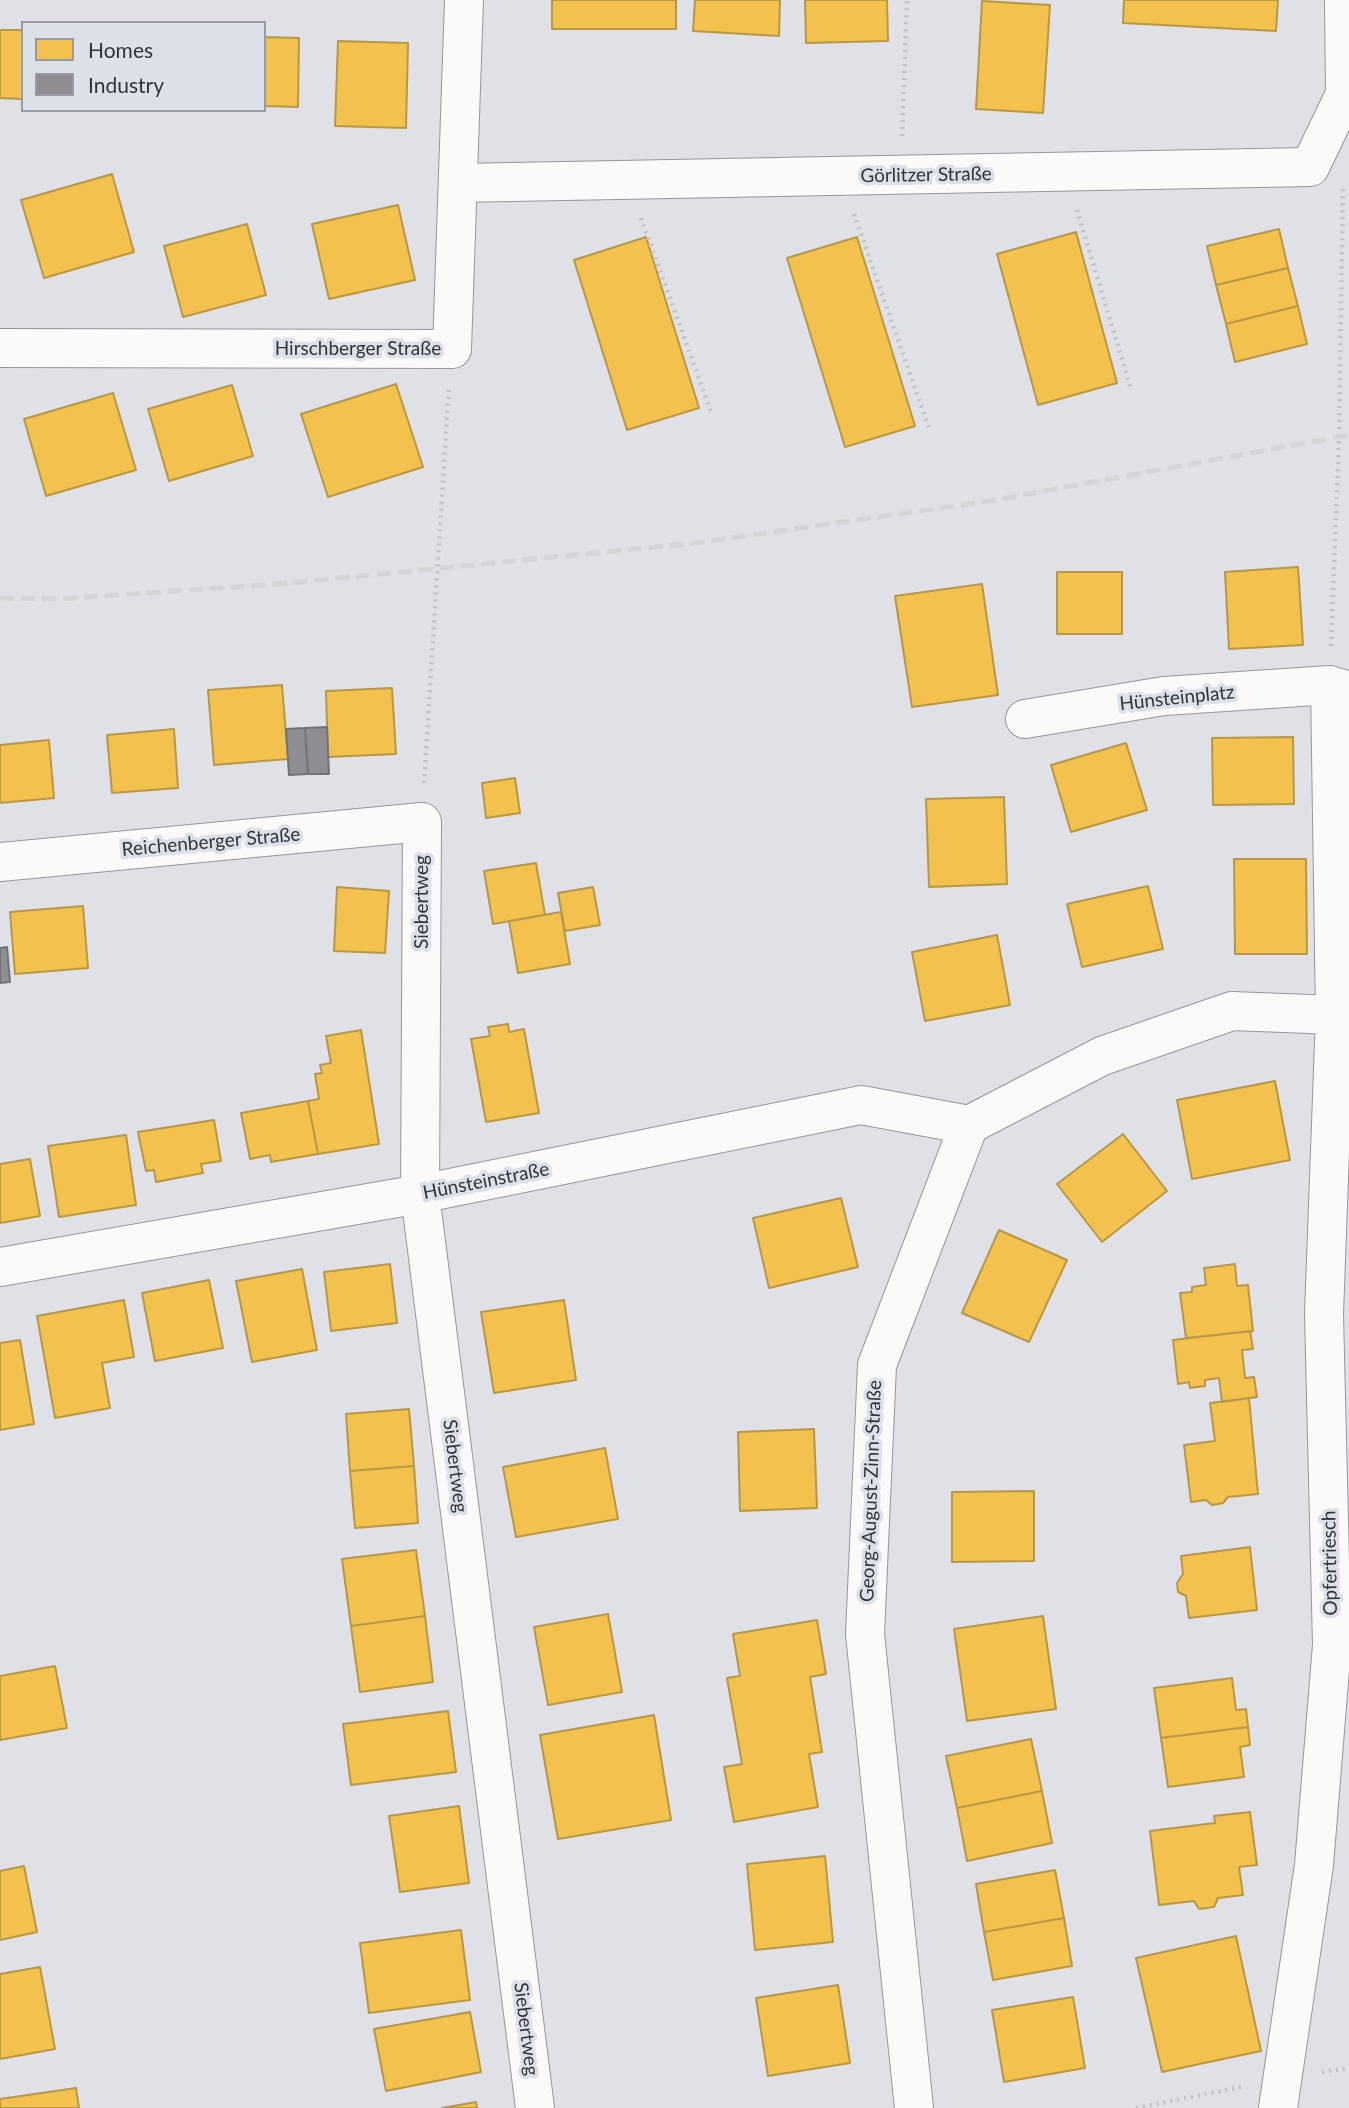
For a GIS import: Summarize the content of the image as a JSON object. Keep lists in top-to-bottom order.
{
  "streets": {
    "street": [
      "Görlitzer Straße",
      "Hirschberger Straße",
      "Hünsteinplatz",
      "Reichenberger Straße",
      "Siebertweg",
      "Hünsteinstraße",
      "Georg-August-Zinn-Straße",
      "Opfertriesch"
    ]
  },
  "crossings": [
    ["Görlitzer Straße", "Hirschberger Straße"],
    ["Reichenberger Straße", "Siebertweg"],
    ["Siebertweg", "Hünsteinstraße"],
    ["Hünsteinstraße", "Georg-August-Zinn-Straße"]
  ],
  "legend": ["Homes", "Industry"]
}
